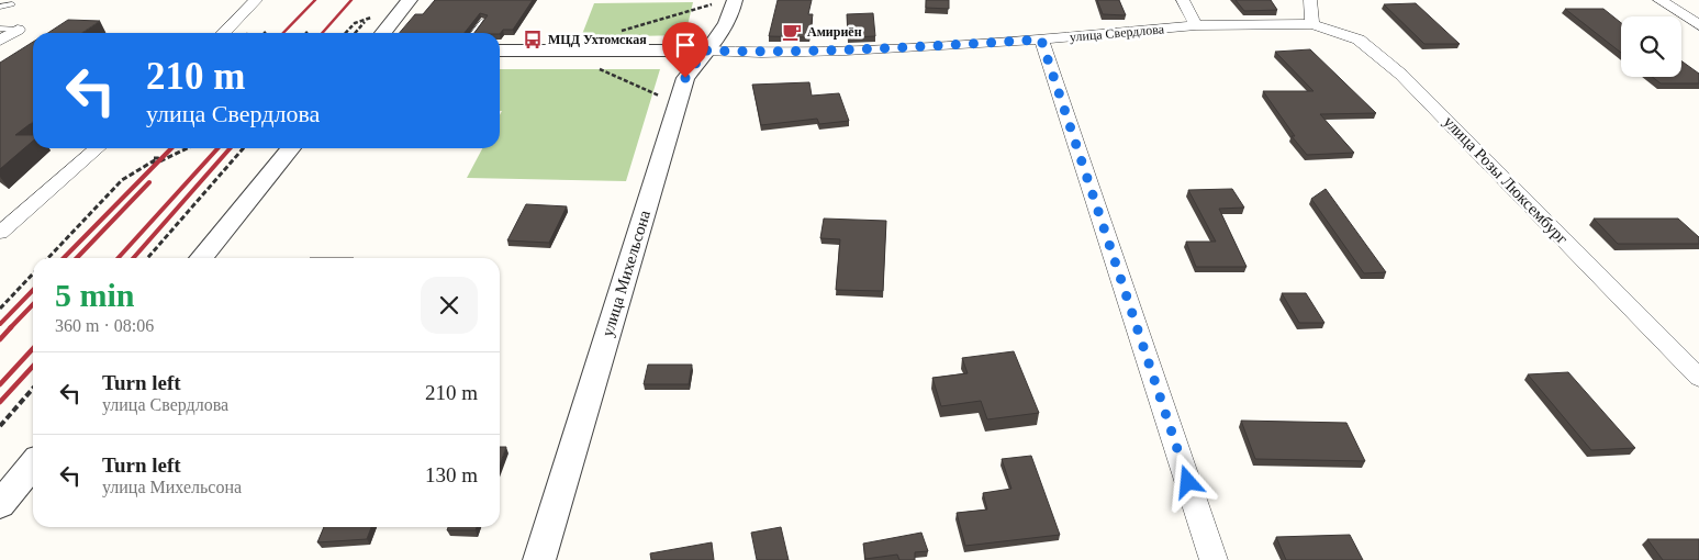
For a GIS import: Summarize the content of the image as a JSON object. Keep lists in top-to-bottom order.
{
  "streets": {
    "street": ["улица Свердлова", "улица Розы Люксембург", "улица Михельсона"]
  },
  "crossings": [
    ["улица Свердлова", "улица Розы Люксембург"],
    ["улица Свердлова", "улица Михельсона"]
  ],
  "places": {
    "cafe": ["Амириён"],
    "bus stop": ["МЦД Ухтомская"]
  },
  "page": {
    "turn": ["210 m", "улица Свердлова"],
    "heading": ["5 min", "360 m · 08:06"],
    "list": [
      {
        "name": "Turn left",
        "note": "улица Свердлова",
        "value": "210 m"
      },
      {
        "name": "Turn left",
        "note": "улица Михельсона",
        "value": "130 m"
      }
    ]
  }
}
